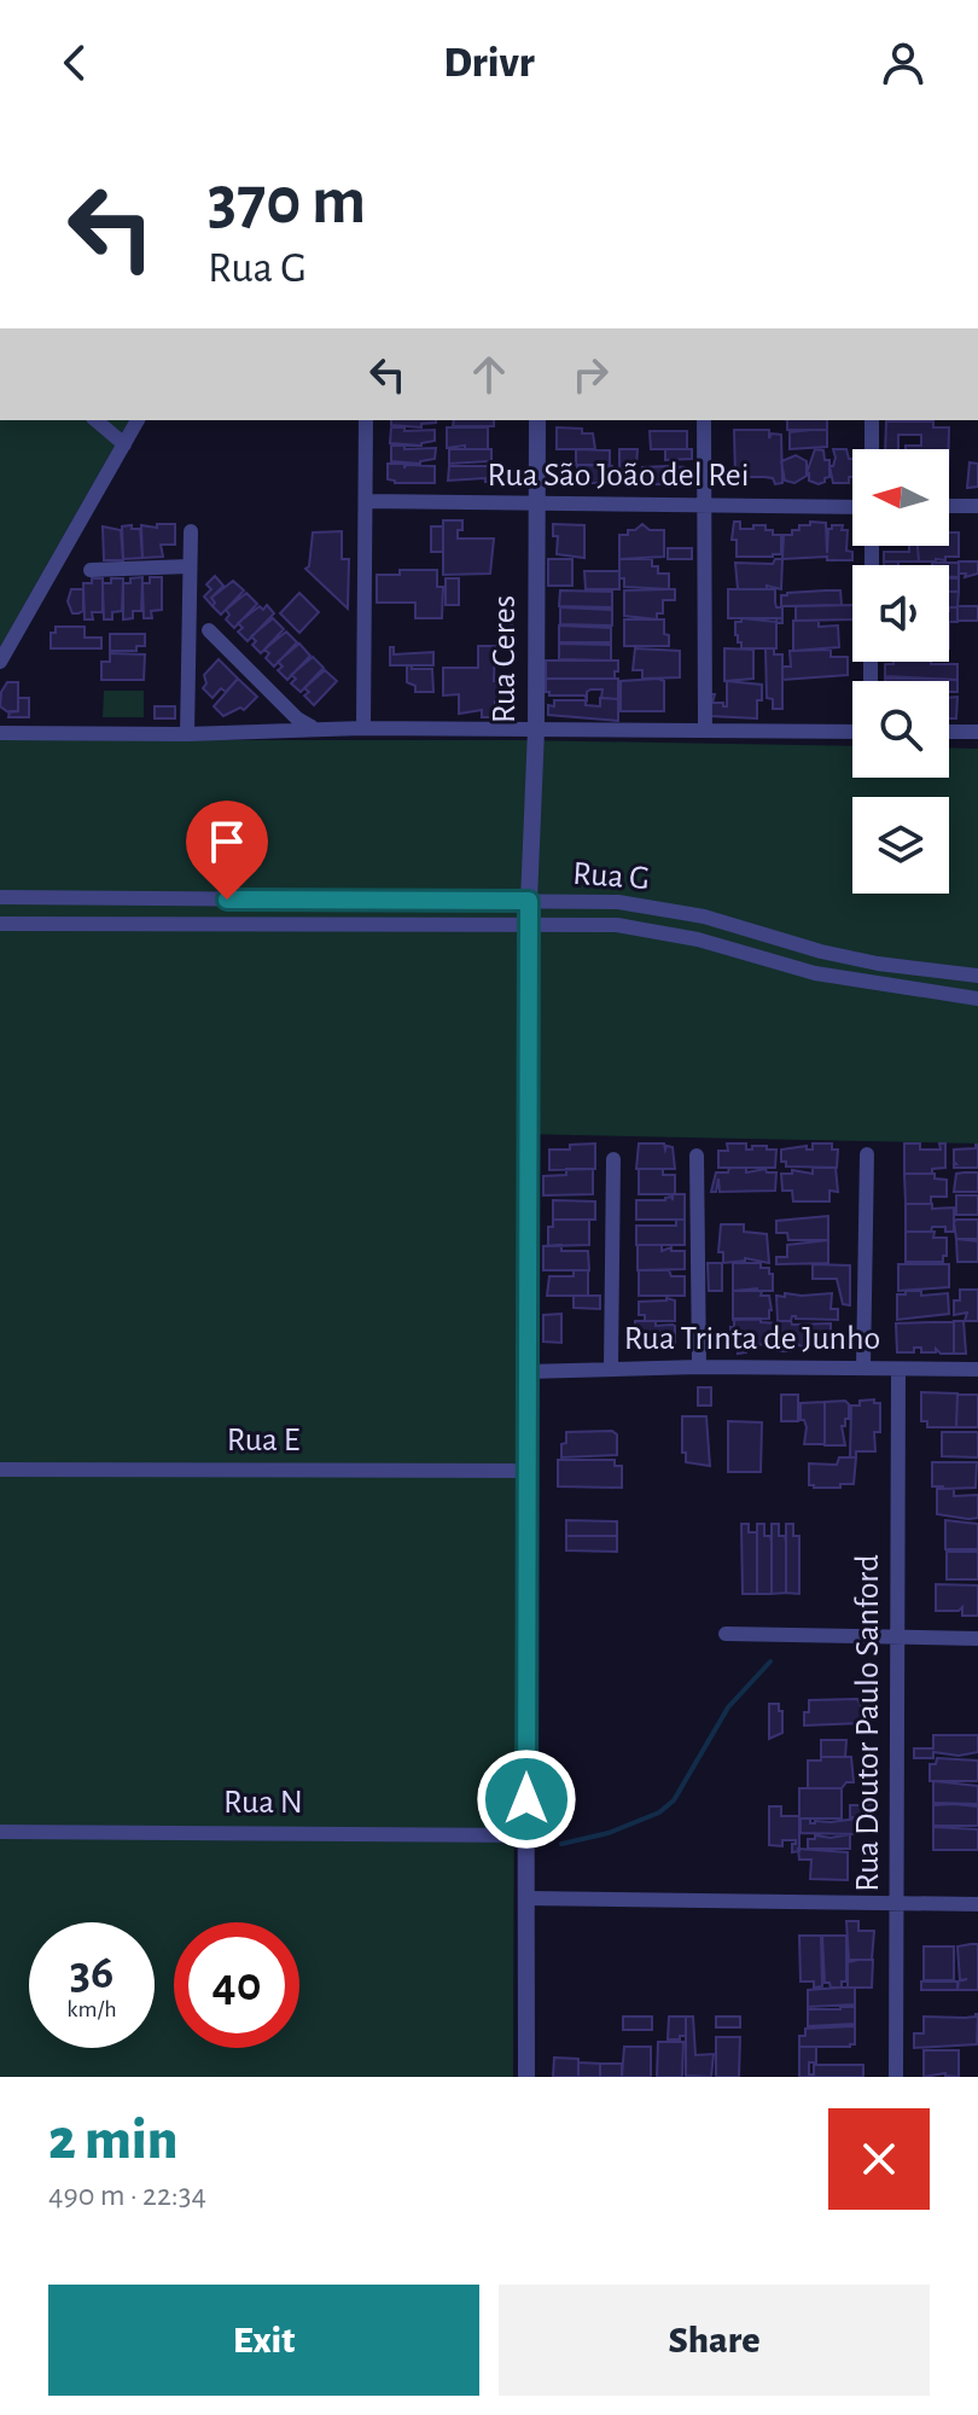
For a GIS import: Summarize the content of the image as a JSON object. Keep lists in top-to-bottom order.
{
  "streets": {
    "street": [
      "Rua São João del Rei",
      "Rua Ceres",
      "Rua G",
      "Rua Trinta de Junho",
      "Rua E",
      "Rua Doutor Paulo Sanford",
      "Rua N"
    ]
  },
  "crossings": [
    ["Rua São João del Rei", "Rua Ceres"],
    ["Rua Ceres", "Rua G"],
    ["Rua Ceres", "Rua Trinta de Junho"],
    ["Rua Ceres", "Rua E"],
    ["Rua Ceres", "Rua N"],
    ["Rua Trinta de Junho", "Rua Doutor Paulo Sanford"]
  ],
  "north": "left",
  "page": {
    "header": "Drivr",
    "turn": ["370 m", "Rua G"],
    "speed": "36 km/h",
    "limit": "40",
    "heading": ["2 min", "490 m · 22:34"],
    "buttons": ["Exit", "Share"]
  }
}
